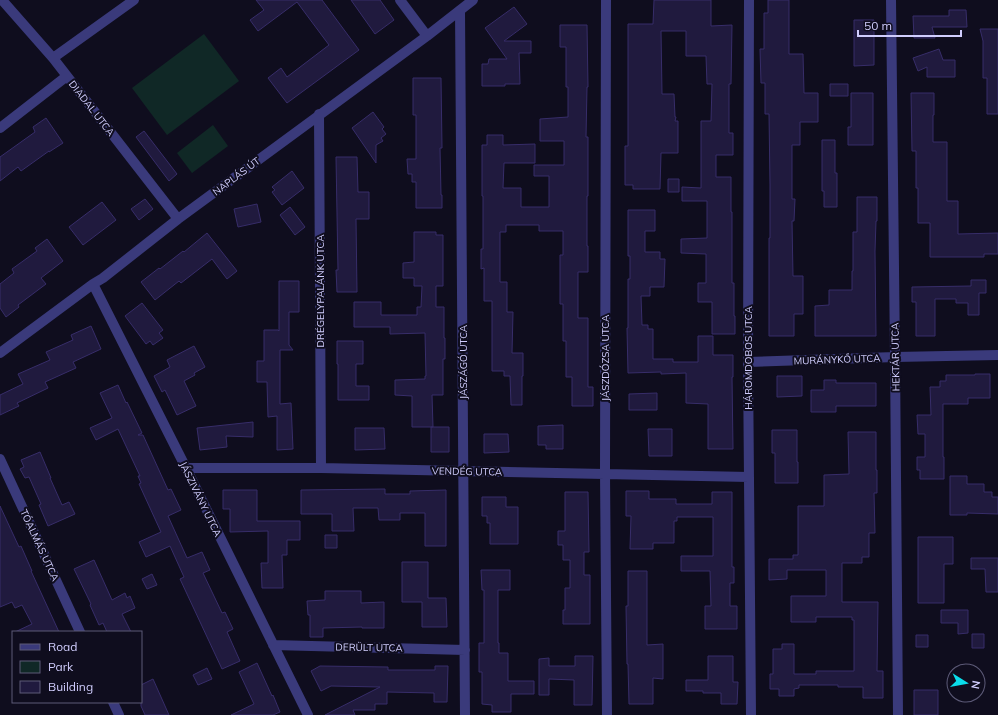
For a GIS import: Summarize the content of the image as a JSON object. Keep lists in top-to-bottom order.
{
  "streets": {
    "street": [
      "DIADAL UTCA",
      "NAPLÁS ÚT",
      "DRÉGELYPALÁNK UTCA",
      "HEKTÁR UTCA",
      "JÁSZDÓZSA UTCA",
      "HÁROMDOBOS UTCA",
      "MURÁNYKŐ UTCA",
      "JÁSZÁGÓ UTCA",
      "VENDÉG UTCA",
      "JÁSZIVÁNY UTCA",
      "TÓALMÁS UTCA",
      "DERÜLT UTCA"
    ]
  },
  "crossings": [
    ["DIADAL UTCA", "NAPLÁS ÚT"],
    ["NAPLÁS ÚT", "DRÉGELYPALÁNK UTCA"],
    ["NAPLÁS ÚT", "JÁSZÁGÓ UTCA"],
    ["NAPLÁS ÚT", "JÁSZIVÁNY UTCA"],
    ["DRÉGELYPALÁNK UTCA", "VENDÉG UTCA"],
    ["HEKTÁR UTCA", "MURÁNYKŐ UTCA"],
    ["JÁSZDÓZSA UTCA", "VENDÉG UTCA"],
    ["HÁROMDOBOS UTCA", "MURÁNYKŐ UTCA"],
    ["HÁROMDOBOS UTCA", "VENDÉG UTCA"],
    ["JÁSZÁGÓ UTCA", "VENDÉG UTCA"],
    ["JÁSZÁGÓ UTCA", "DERÜLT UTCA"],
    ["VENDÉG UTCA", "JÁSZIVÁNY UTCA"],
    ["JÁSZIVÁNY UTCA", "DERÜLT UTCA"]
  ],
  "legend": ["Road", "Park", "Building"],
  "scale_bar": "50 m",
  "north": "right"
}
